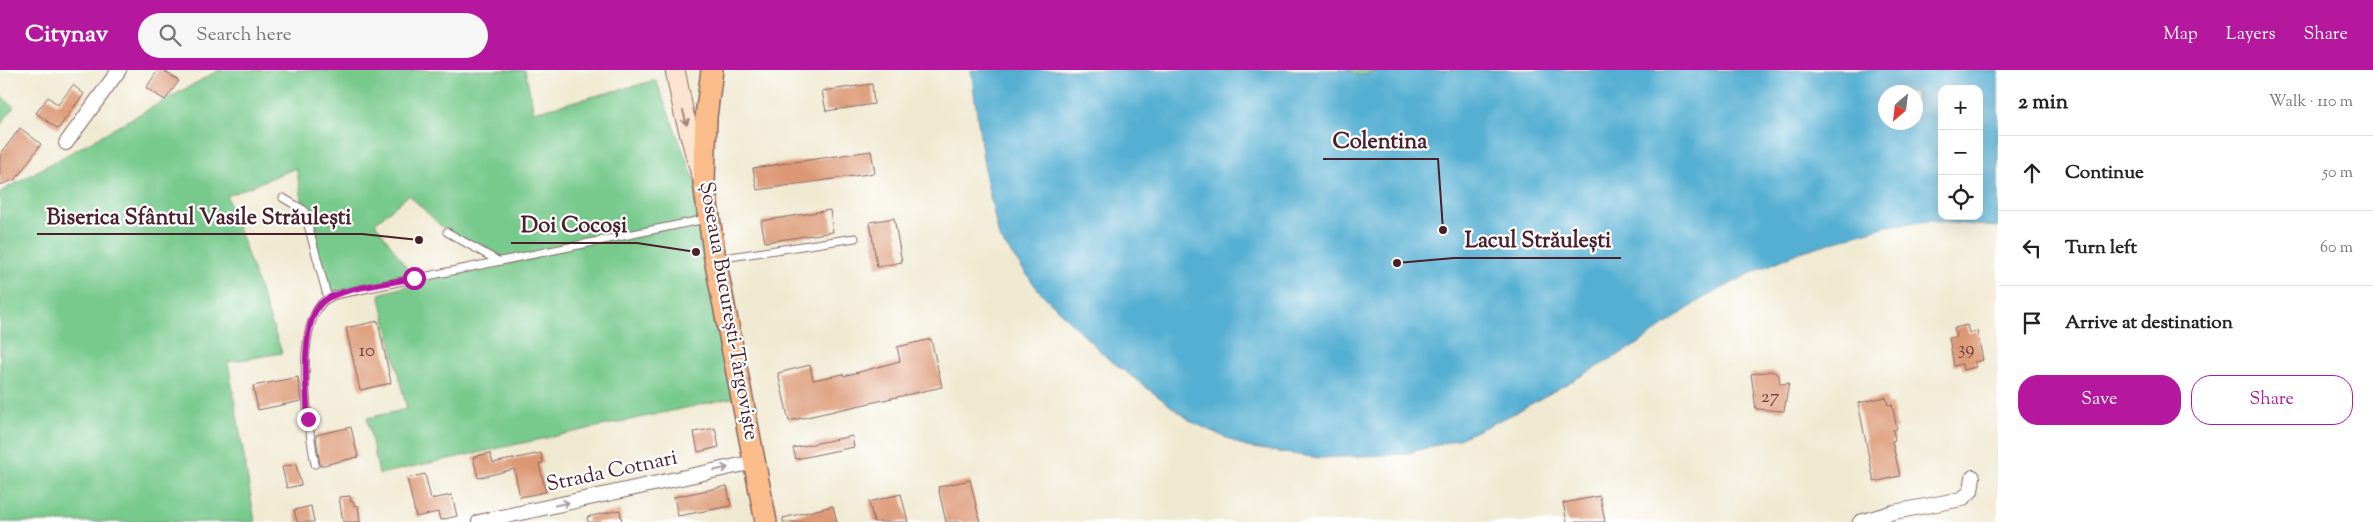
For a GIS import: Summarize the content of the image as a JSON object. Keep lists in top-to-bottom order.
{
  "streets": {
    "main road": ["Șoseaua București-Târgoviște"],
    "street": ["Strada Cotnari"]
  },
  "crossings": [
    ["Șoseaua București-Târgoviște", "Strada Cotnari"]
  ],
  "one_way": ["Strada Cotnari"],
  "places": [
    "Colentina",
    "Biserica Sfântul Vasile Străulești",
    "Doi Cocoși",
    "Lacul Străulești"
  ],
  "house_numbers": ["39", "10", "27"],
  "north": "bottom left",
  "page": {
    "header": "Citynav",
    "search": "Search here",
    "nav": ["Map", "Layers", "Share"],
    "heading": ["2 min", "Walk · 110 m"],
    "map_buttons": ["+", "−"],
    "list": [
      ["Continue", "50 m"],
      ["Turn left", "60 m"],
      "Arrive at destination"
    ],
    "buttons": ["Save", "Share"]
  }
}
